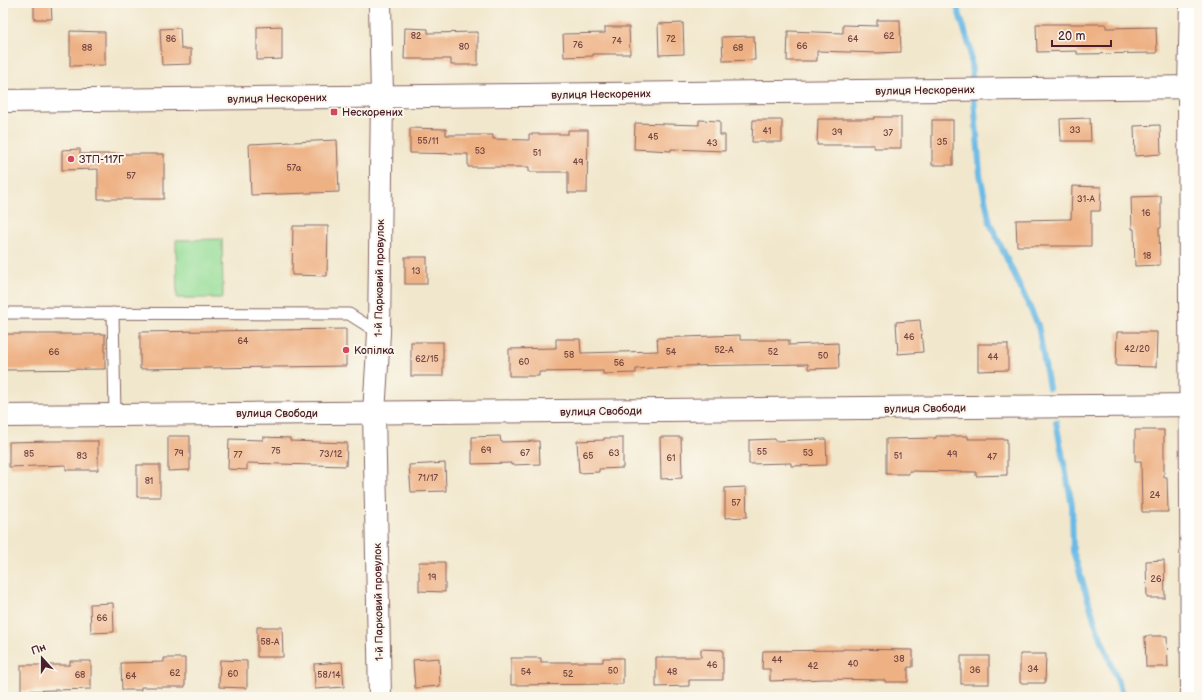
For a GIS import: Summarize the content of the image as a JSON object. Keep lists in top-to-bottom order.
{
  "streets": {
    "street": ["вулиця Нескорених", "1-й Парковий провулок", "вулиця Свободи"]
  },
  "crossings": [
    ["вулиця Нескорених", "1-й Парковий провулок"],
    ["1-й Парковий провулок", "вулиця Свободи"]
  ],
  "places": {
    "transit": ["Нескорених"],
    "other": ["ЗТП-117Г", "Копілка"]
  },
  "house_numbers": [
    "82",
    "62",
    "86",
    "72",
    "64",
    "74",
    "76",
    "66",
    "80",
    "88",
    "68",
    "33",
    "41",
    "39",
    "37",
    "45",
    "55/11",
    "35",
    "43",
    "53",
    "51",
    "49",
    "57а",
    "57",
    "31-А",
    "16",
    "18",
    "13",
    "46",
    "64",
    "42/20",
    "52-А",
    "66",
    "54",
    "52",
    "58",
    "50",
    "44",
    "62/15",
    "60",
    "56",
    "69",
    "75",
    "55",
    "79",
    "67",
    "63",
    "53",
    "85",
    "73/12",
    "49",
    "77",
    "83",
    "65",
    "51",
    "47",
    "61",
    "71/17",
    "81",
    "24",
    "57",
    "19",
    "26",
    "66",
    "58-А",
    "38",
    "44",
    "40",
    "46",
    "42",
    "34",
    "36",
    "50",
    "54",
    "48",
    "62",
    "60",
    "52",
    "68",
    "58/14",
    "64"
  ],
  "scale_bar": "20 m",
  "north": "top"
}
